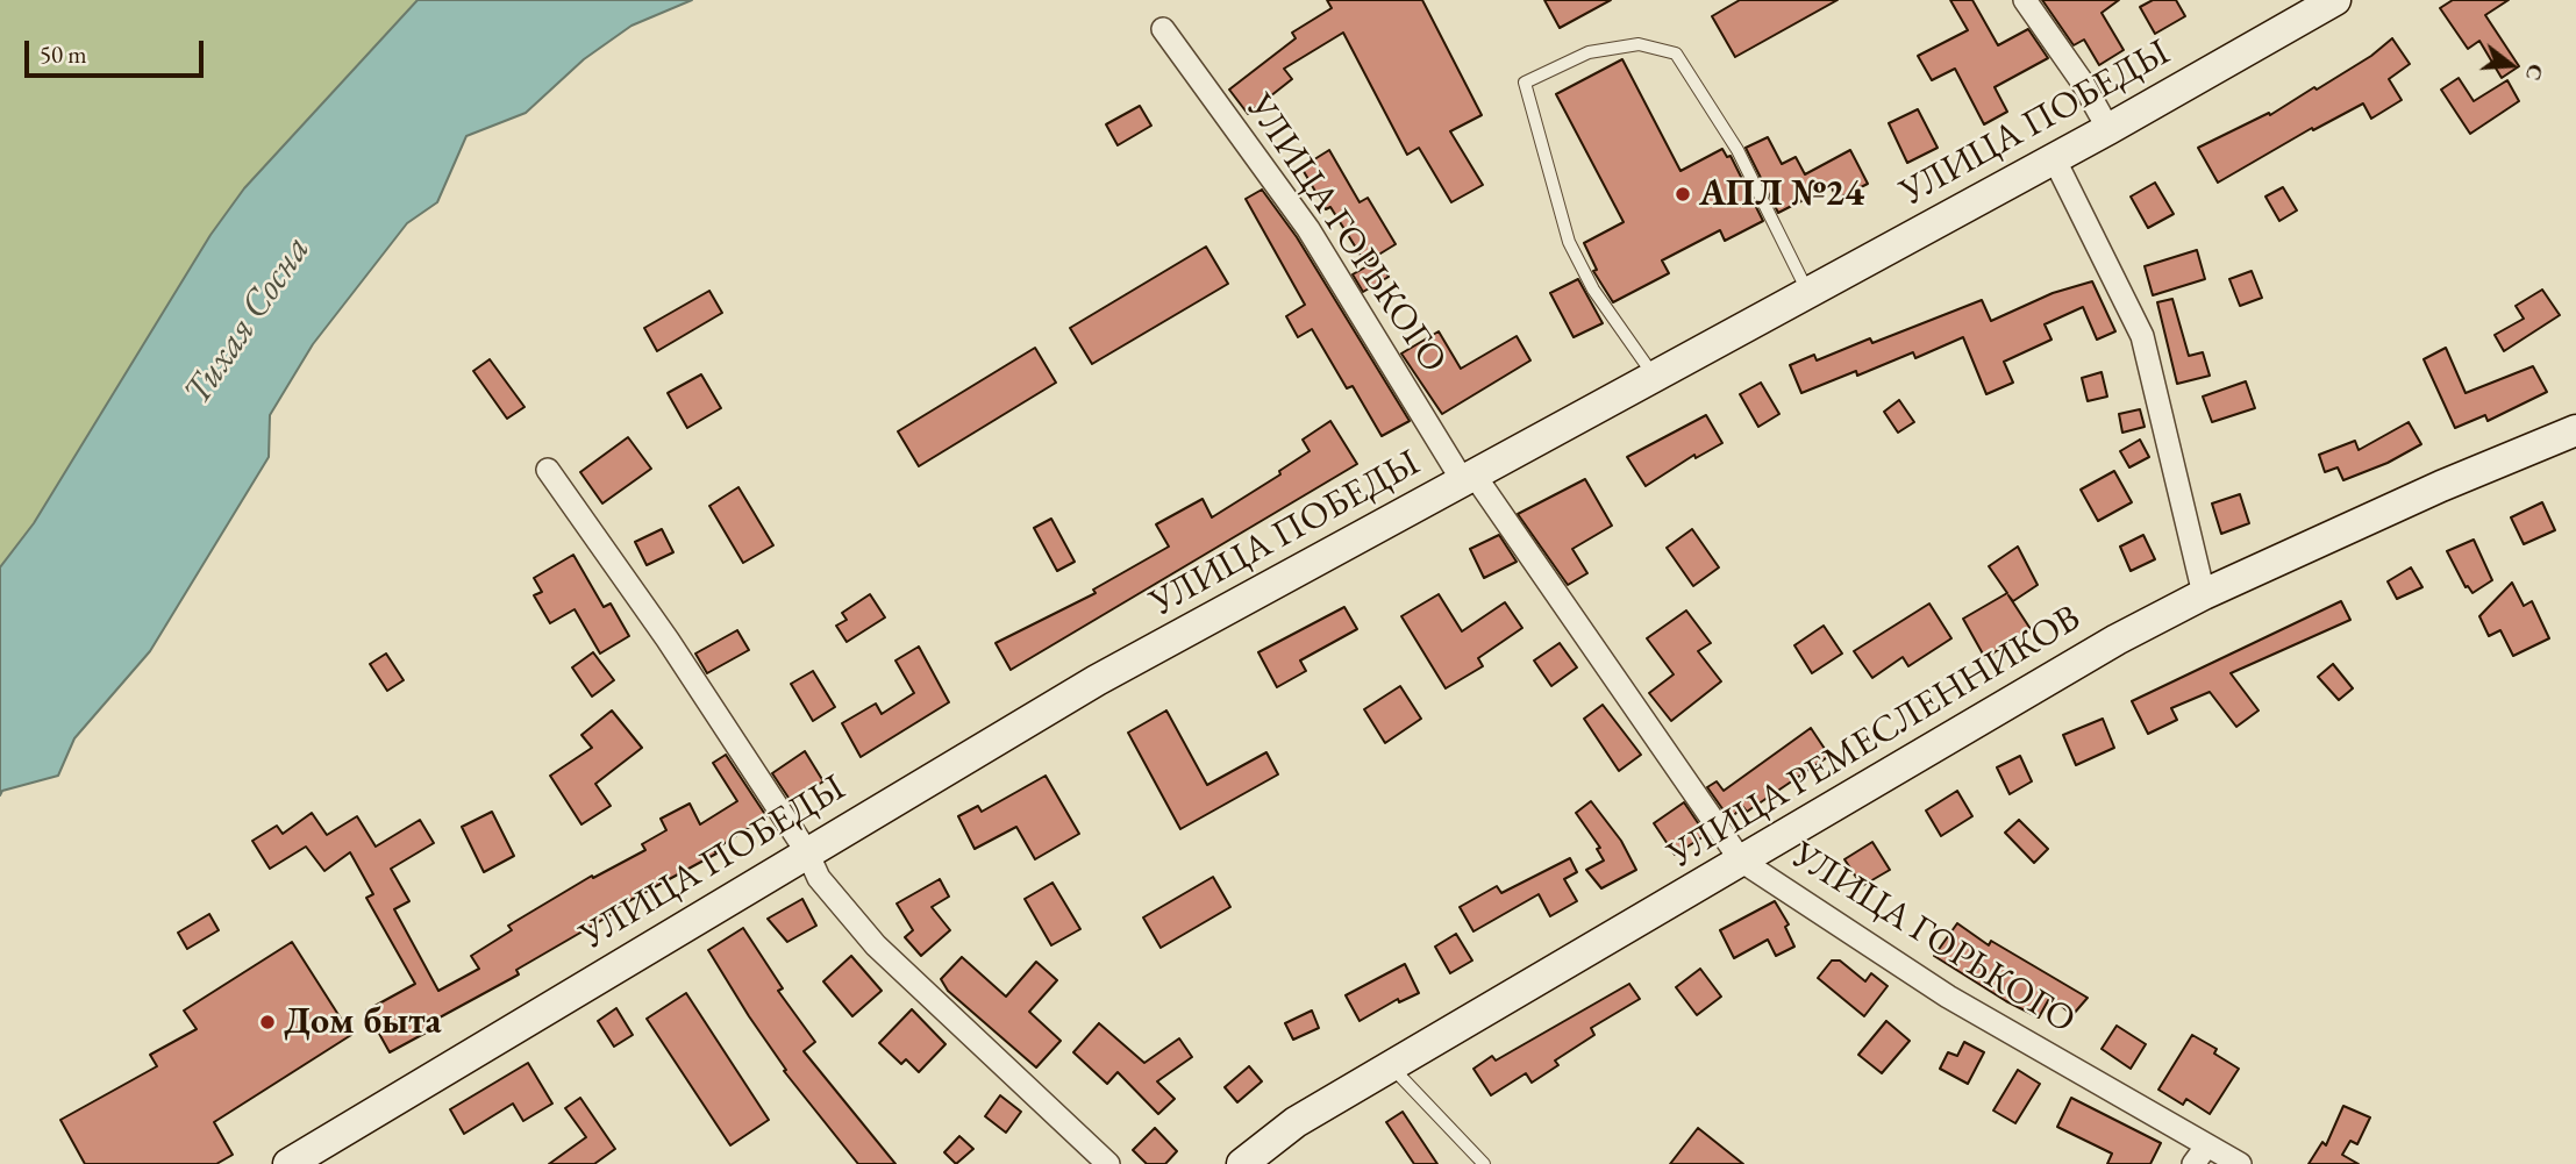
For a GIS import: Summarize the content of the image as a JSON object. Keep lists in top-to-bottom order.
{
  "streets": {
    "main road": ["УЛИЦА ПОБЕДЫ", "УЛИЦА РЕМЕСЛЕННИКОВ"],
    "street": ["УЛИЦА ГОРЬКОГО"]
  },
  "crossings": [
    ["УЛИЦА ПОБЕДЫ", "УЛИЦА ГОРЬКОГО"],
    ["УЛИЦА ГОРЬКОГО", "УЛИЦА РЕМЕСЛЕННИКОВ"]
  ],
  "water": ["Тихая Сосна"],
  "places": ["АПЛ №24", "Дом быта"],
  "scale_bar": "50 m",
  "north": "right"
}
